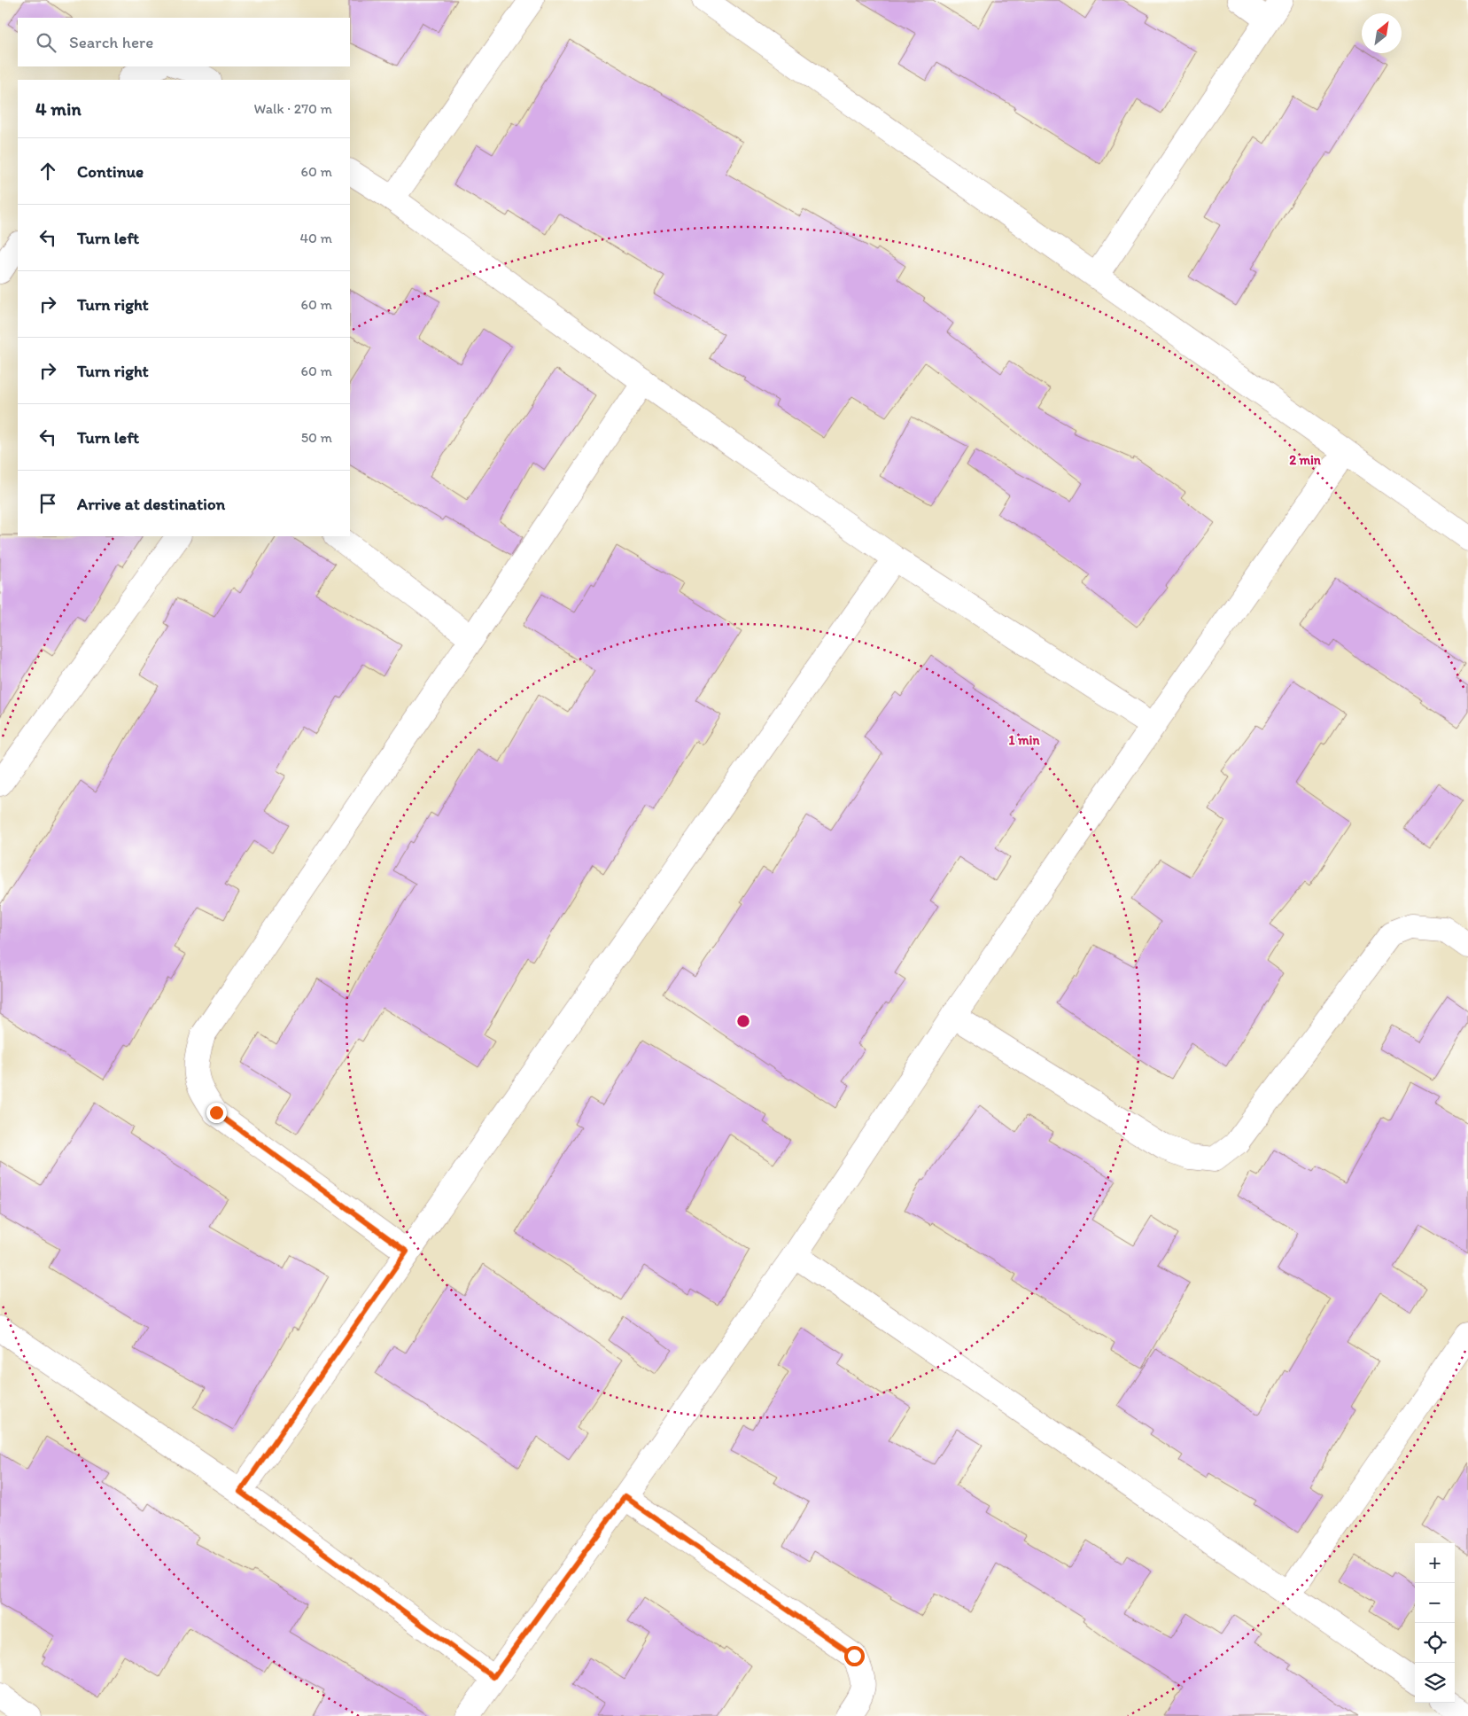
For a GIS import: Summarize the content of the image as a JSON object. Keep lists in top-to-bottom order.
{
  "north": "top right",
  "page": {
    "search": "Search here",
    "heading": ["4 min", "Walk · 270 m"],
    "list": [
      ["Continue", "60 m"],
      ["Turn left", "40 m"],
      ["Turn right", "60 m"],
      ["Turn right", "60 m"],
      ["Turn left", "50 m"],
      "Arrive at destination"
    ],
    "map_buttons": ["+", "−"]
  },
  "rings": ["2 min", "1 min"]
}
